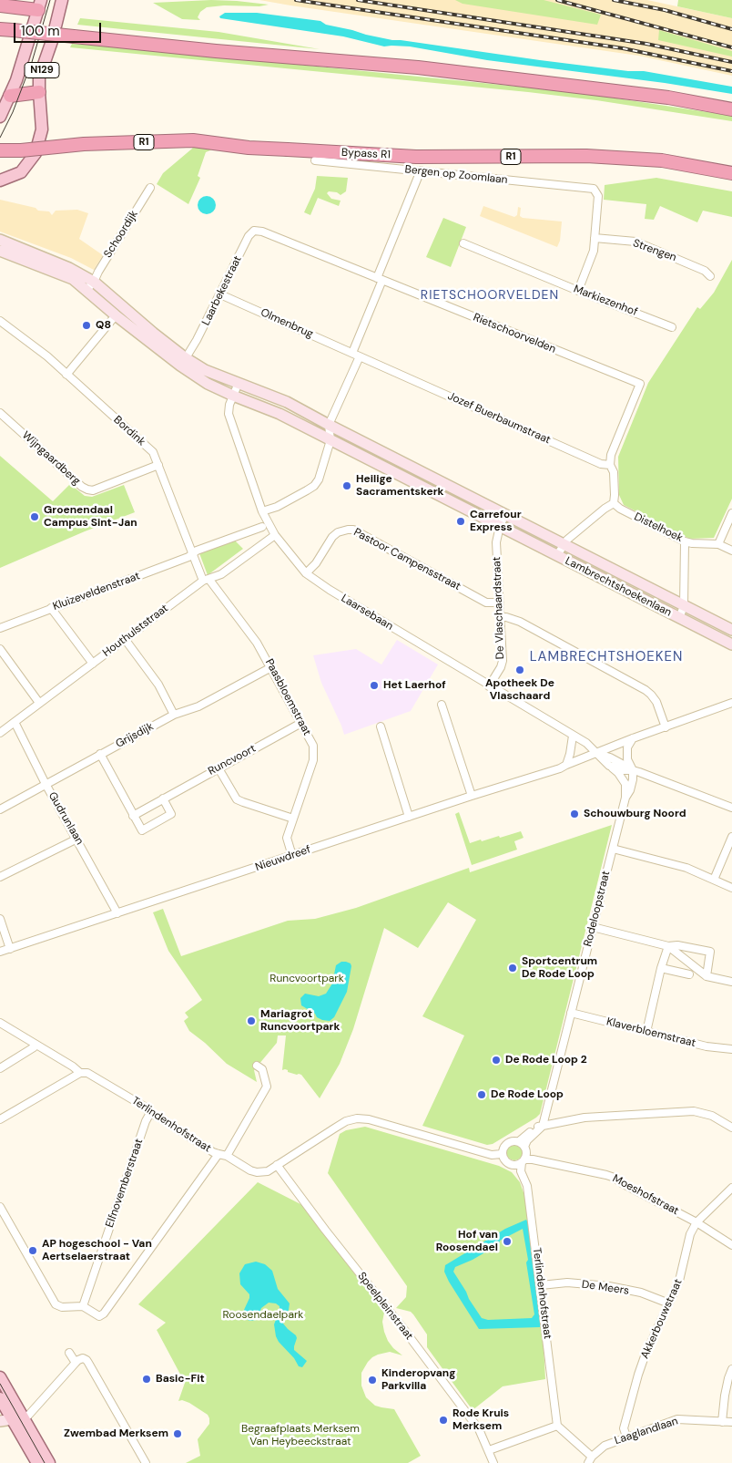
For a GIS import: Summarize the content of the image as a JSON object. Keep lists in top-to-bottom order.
{
  "streets": {
    "highway": ["R1", "Bypass R1"],
    "main road": ["N129"],
    "street": [
      "Bergen op Zoomlaan",
      "Schoordijk",
      "Strengen",
      "Laarbekestraat",
      "Markiezenhof",
      "Olmenbrug",
      "Rietschoorvelden",
      "Jozef Buerbaumstraat",
      "Bordink",
      "Wijngaardberg",
      "Distelhoek",
      "Pastoor Campensstraat",
      "Lambrechtshoekenlaan",
      "Kluizeveldenstraat",
      "De Vlaschaardstraat",
      "Laarsebaan",
      "Houthulststraat",
      "Paasbloemstraat",
      "Grijsdijk",
      "Runcvoort",
      "Gudrunlaan",
      "Nieuwdreef",
      "Rodeloopstraat",
      "Klaverbloemstraat",
      "Terlindenhofstraat",
      "Elfnovemberstraat",
      "Moeshofstraat",
      "De Meers",
      "Speelpleinstraat",
      "Akkerbouwstraat",
      "Laaglandlaan"
    ]
  },
  "crossings": [
    ["Bergen op Zoomlaan", "Strengen"],
    ["Schoordijk", "Lambrechtshoekenlaan"],
    ["Laarbekestraat", "Olmenbrug"],
    ["Laarbekestraat", "Rietschoorvelden"],
    ["Laarbekestraat", "Lambrechtshoekenlaan"],
    ["Olmenbrug", "Jozef Buerbaumstraat"],
    ["Rietschoorvelden", "Jozef Buerbaumstraat"],
    ["Bordink", "Wijngaardberg"],
    ["Bordink", "Kluizeveldenstraat"],
    ["Bordink", "Houthulststraat"],
    ["Bordink", "Paasbloemstraat"],
    ["Pastoor Campensstraat", "De Vlaschaardstraat"],
    ["Pastoor Campensstraat", "Laarsebaan"],
    ["Lambrechtshoekenlaan", "De Vlaschaardstraat"],
    ["Lambrechtshoekenlaan", "Laarsebaan"],
    ["De Vlaschaardstraat", "Laarsebaan"],
    ["Laarsebaan", "Houthulststraat"],
    ["Laarsebaan", "Nieuwdreef"],
    ["Laarsebaan", "Rodeloopstraat"],
    ["Houthulststraat", "Paasbloemstraat"],
    ["Houthulststraat", "Gudrunlaan"],
    ["Paasbloemstraat", "Grijsdijk"],
    ["Paasbloemstraat", "Runcvoort"],
    ["Paasbloemstraat", "Nieuwdreef"],
    ["Grijsdijk", "Gudrunlaan"],
    ["Gudrunlaan", "Nieuwdreef"],
    ["Rodeloopstraat", "Klaverbloemstraat"],
    ["Terlindenhofstraat", "Elfnovemberstraat"],
    ["Terlindenhofstraat", "Moeshofstraat"],
    ["Terlindenhofstraat", "De Meers"],
    ["Terlindenhofstraat", "Speelpleinstraat"],
    ["Moeshofstraat", "Akkerbouwstraat"],
    ["De Meers", "Akkerbouwstraat"],
    ["Akkerbouwstraat", "Laaglandlaan"]
  ],
  "districts": ["RIETSCHOORVELDEN", "LAMBRECHTSHOEKEN"],
  "parks": ["Runcvoortpark", "Roosendaelpark", "Begraafplaats Merksem Van Heybeeckstraat"],
  "places": [
    "Q8",
    "Heilige Sacramentskerk",
    "Groenendaal Campus Sint-Jan",
    "Carrefour Express",
    "Apotheek De Vlaschaard",
    "Het Laerhof",
    "Schouwburg Noord",
    "Sportcentrum De Rode Loop",
    "Mariagrot Runcvoortpark",
    "De Rode Loop 2",
    "De Rode Loop",
    "Hof van Roosendael",
    "AP hogeschool - Van Aertselaerstraat",
    "Basic-Fit",
    "Kinderopvang Parkvilla",
    "Rode Kruis Merksem",
    "Zwembad Merksem"
  ],
  "scale_bar": "100 m"
}
